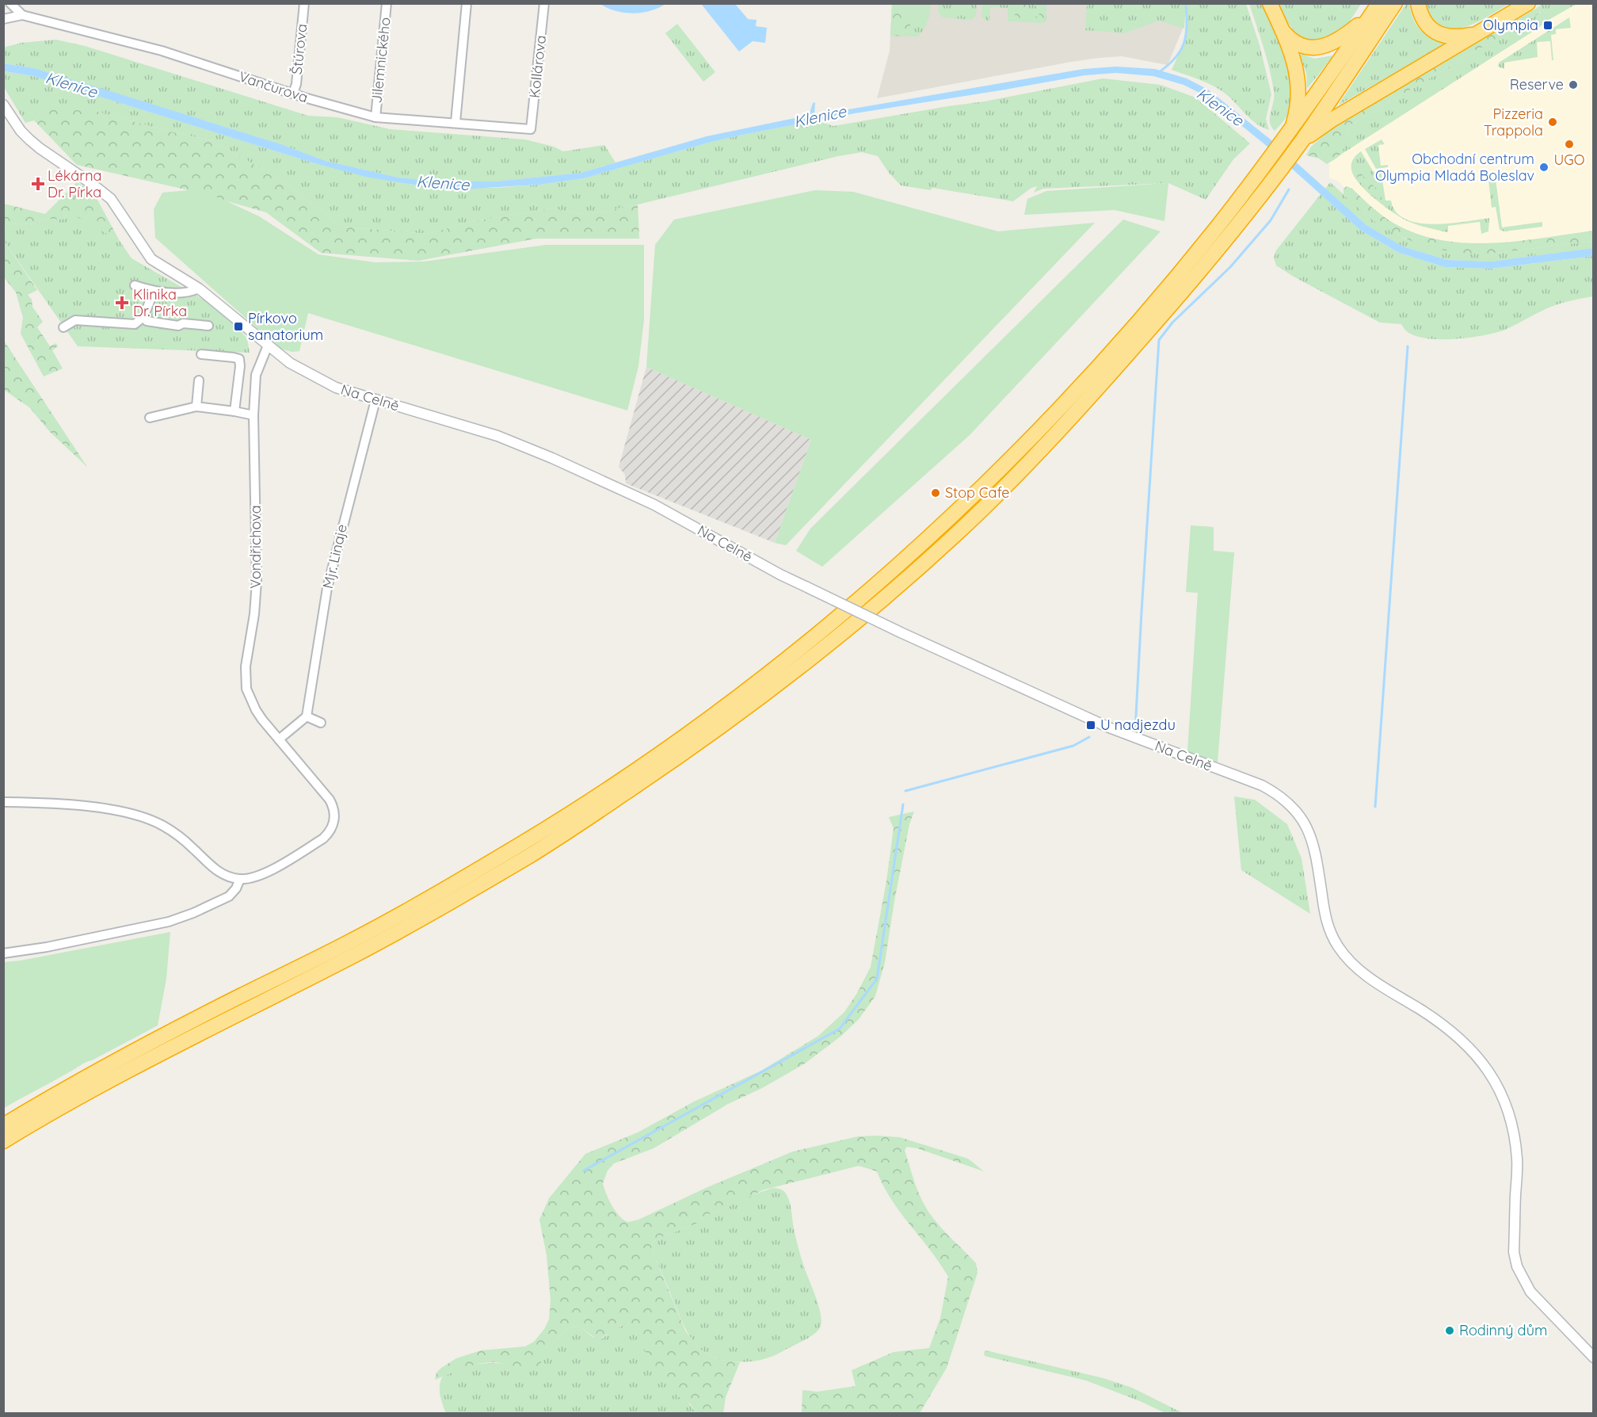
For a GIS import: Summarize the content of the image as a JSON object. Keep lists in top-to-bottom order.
{
  "streets": {
    "street": [
      "Štúrova",
      "Jilemnického",
      "Kollárova",
      "Vančurova",
      "Na Celně",
      "Vondřichova",
      "Mjr. Linaje"
    ]
  },
  "crossings": [
    ["Štúrova", "Vančurova"],
    ["Jilemnického", "Vančurova"],
    ["Kollárova", "Vančurova"],
    ["Na Celně", "Vondřichova"],
    ["Na Celně", "Mjr. Linaje"]
  ],
  "water": ["Klenice"],
  "places": {
    "transit": ["Olympia", "Pírkovo sanatorium", "U nadjezdu"],
    "other": [
      "Reserve",
      "Pizzeria Trappola",
      "UGO",
      "Obchodní centrum Olympia Mladá Boleslav",
      "Stop Cafe",
      "Rodinný dům"
    ],
    "health": ["Lékárna Dr. Pírka", "Klinika Dr. Pírka"]
  }
}
